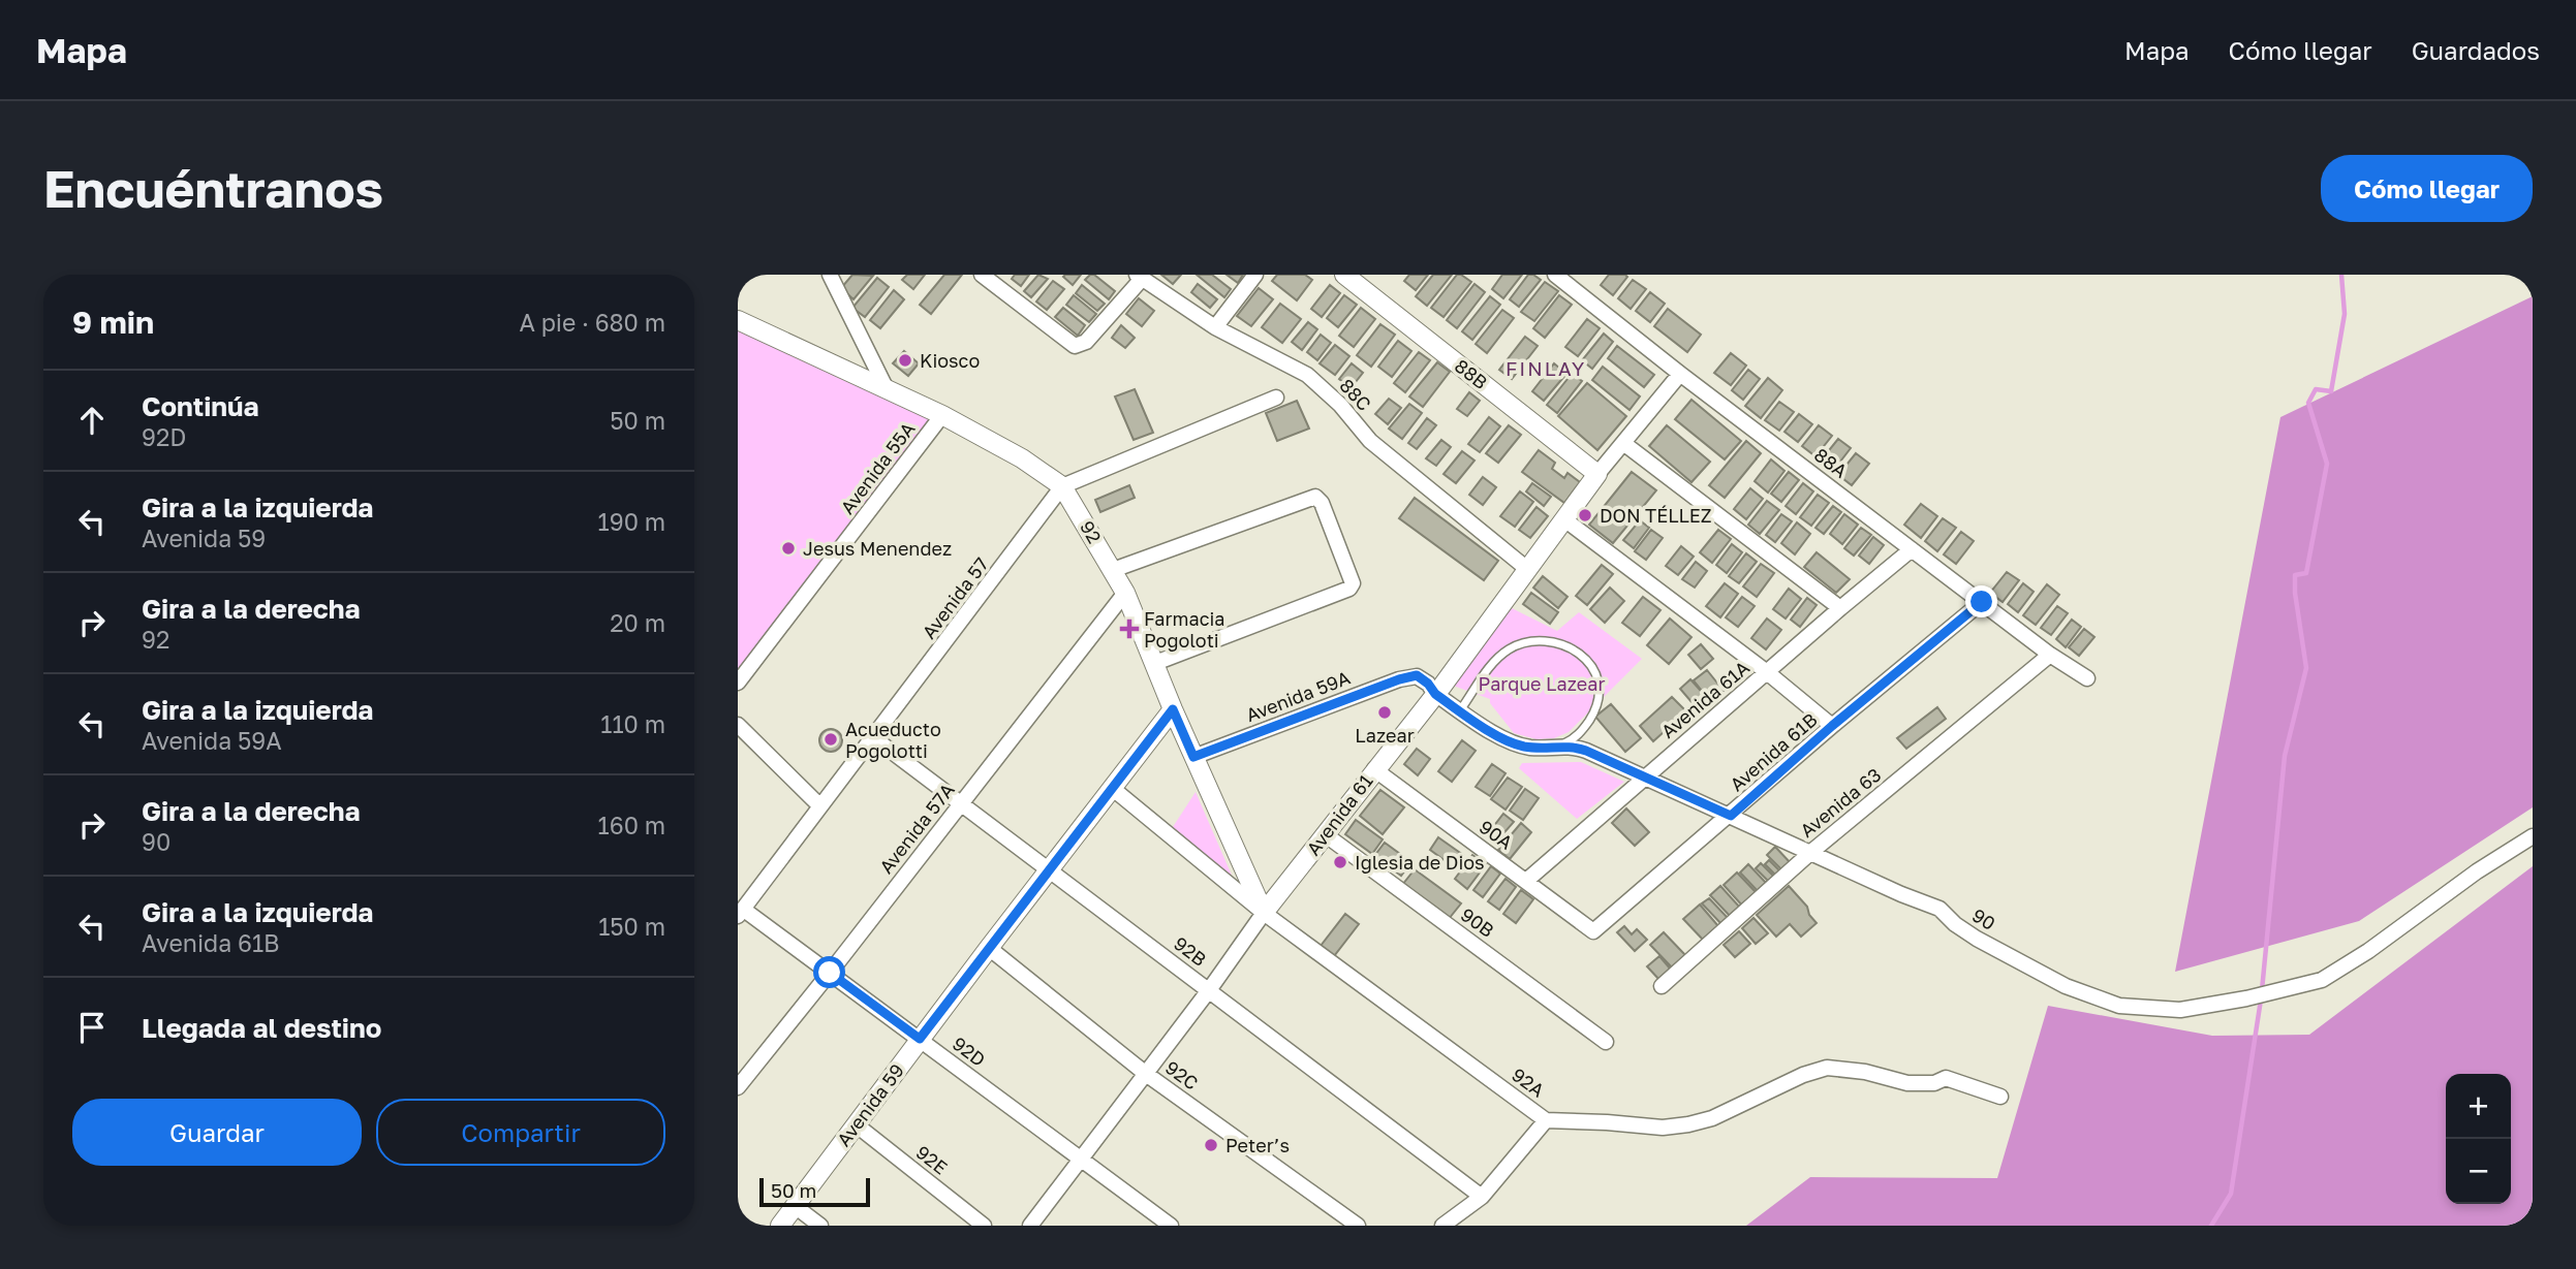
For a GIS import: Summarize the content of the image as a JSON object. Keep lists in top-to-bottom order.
{
  "streets": {
    "street": [
      "88B",
      "88C",
      "88A",
      "Avenida 55A",
      "92",
      "Avenida 57",
      "Avenida 59A",
      "Avenida 61A",
      "Avenida 61B",
      "Avenida 63",
      "Avenida 61",
      "Avenida 57A",
      "90A",
      "90",
      "90B",
      "92B",
      "92D",
      "92C",
      "92A",
      "Avenida 59",
      "92E"
    ]
  },
  "crossings": [
    ["88B", "Avenida 61"],
    ["88C", "Avenida 61"],
    ["88A", "Avenida 61A"],
    ["88A", "Avenida 61B"],
    ["88A", "Avenida 63"],
    ["88A", "Avenida 61"],
    ["Avenida 55A", "92"],
    ["92", "Avenida 57"],
    ["92", "Avenida 59A"],
    ["92", "Avenida 61"],
    ["92", "Avenida 57A"],
    ["92", "92A"],
    ["92", "Avenida 59"],
    ["Avenida 57", "92B"],
    ["Avenida 57", "92D"],
    ["Avenida 59A", "90"],
    ["Avenida 61A", "90A"],
    ["Avenida 61A", "90"],
    ["Avenida 61B", "90A"],
    ["Avenida 61B", "90"],
    ["Avenida 63", "90"],
    ["Avenida 61", "90A"],
    ["Avenida 61", "90"],
    ["Avenida 61", "90B"],
    ["Avenida 61", "92B"],
    ["Avenida 61", "92D"],
    ["Avenida 61", "92C"],
    ["Avenida 61", "92A"],
    ["Avenida 57A", "92B"],
    ["Avenida 57A", "92D"],
    ["92B", "Avenida 59"],
    ["92D", "Avenida 59"],
    ["92C", "Avenida 59"],
    ["92A", "Avenida 59"],
    ["Avenida 59", "92E"]
  ],
  "districts": ["FINLAY"],
  "parks": ["Parque Lazear"],
  "places": {
    "other": [
      "Kiosco",
      "DON TÉLLEZ",
      "Jesus Menendez",
      "Lazear",
      "Acueducto Pogolotti",
      "Iglesia de Dios",
      "Peter’s"
    ],
    "health": ["Farmacia Pogoloti"]
  },
  "scale_bar": "50 m",
  "page": {
    "header": "Mapa",
    "nav": ["Mapa", "Cómo llegar", "Guardados"],
    "buttons": [
      "Cómo llegar",
      ["Guardar", "Compartir"]
    ],
    "title": "Encuéntranos",
    "heading": ["9 min", "A pie · 680 m"],
    "list": [
      ["Continúa", "92D", "50 m"],
      ["Gira a la izquierda", "Avenida 59", "190 m"],
      ["Gira a la derecha", "92", "20 m"],
      ["Gira a la izquierda", "Avenida 59A", "110 m"],
      ["Gira a la derecha", "90", "160 m"],
      ["Gira a la izquierda", "Avenida 61B", "150 m"],
      "Llegada al destino"
    ],
    "map_buttons": ["+", "−"],
    "scale": "50 m"
  }
}
